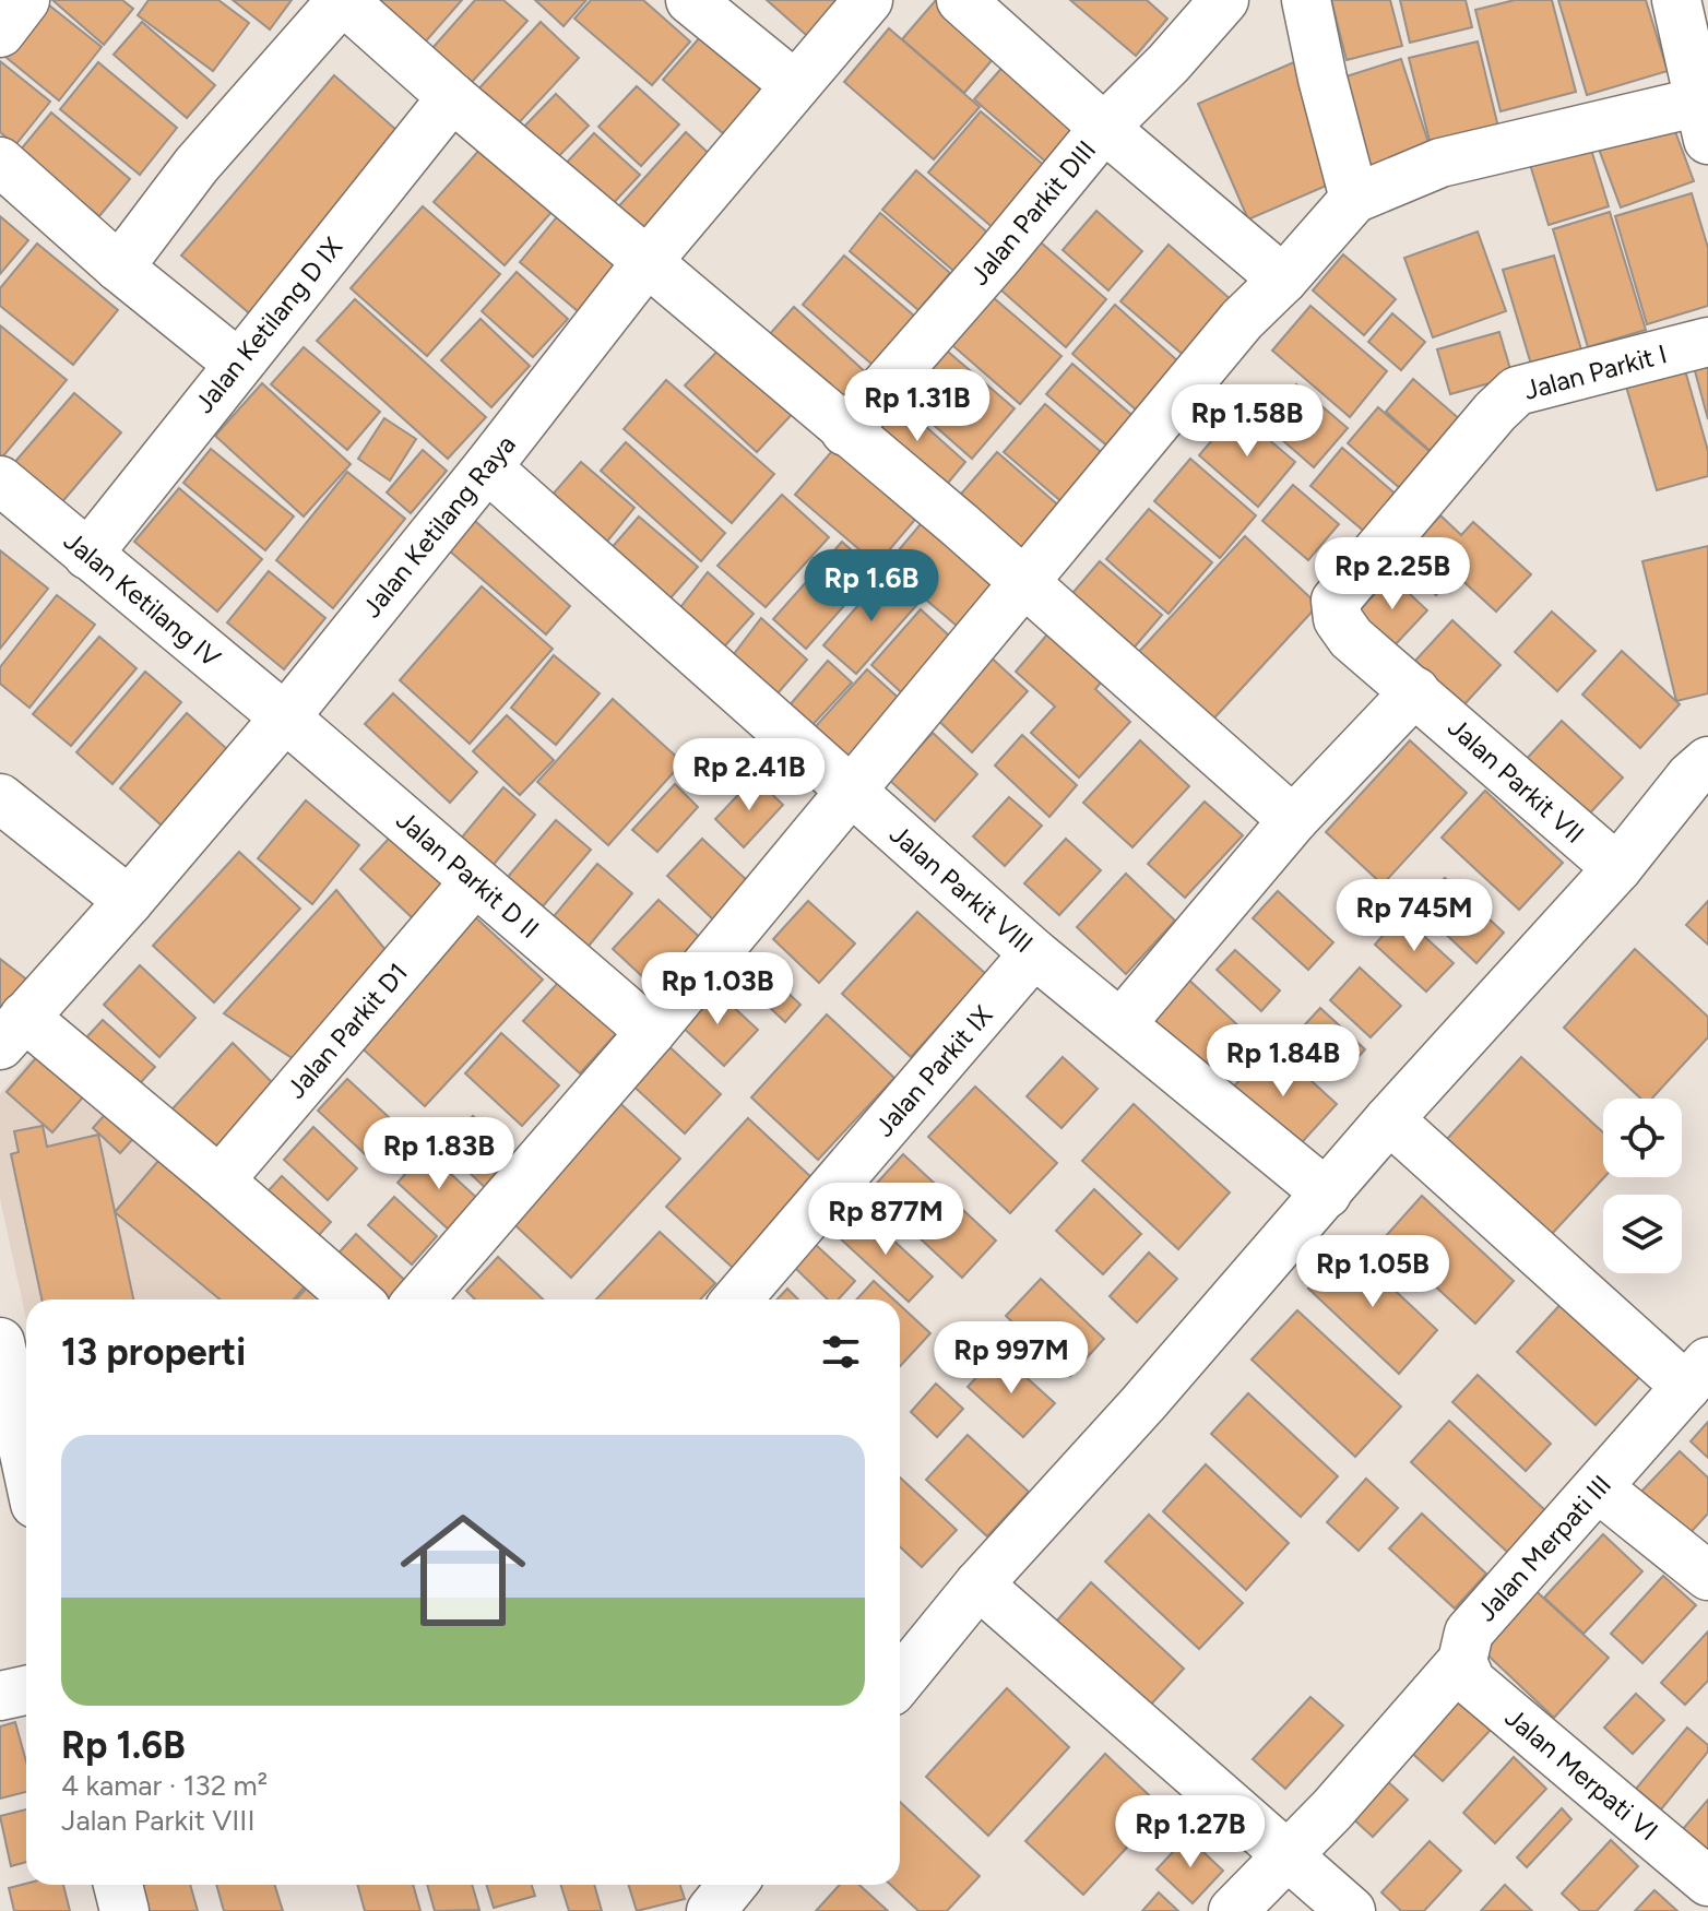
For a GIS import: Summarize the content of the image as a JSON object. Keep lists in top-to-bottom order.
{
  "streets": {
    "street": [
      "Jalan Parkit DIII",
      "Jalan Ketilang D IX",
      "Jalan Parkit I",
      "Jalan Ketilang Raya",
      "Jalan Ketilang IV",
      "Jalan Parkit VII",
      "Jalan Parkit D II",
      "Jalan Parkit VIII",
      "Jalan Parkit D1",
      "Jalan Parkit IX",
      "Jalan Merpati III",
      "Jalan Merpati VI"
    ]
  },
  "crossings": [
    ["Jalan Ketilang D IX", "Jalan Ketilang IV"],
    ["Jalan Parkit I", "Jalan Parkit VII"],
    ["Jalan Ketilang Raya", "Jalan Ketilang IV"],
    ["Jalan Ketilang Raya", "Jalan Parkit D II"],
    ["Jalan Ketilang Raya", "Jalan Parkit VIII"],
    ["Jalan Ketilang IV", "Jalan Parkit D II"],
    ["Jalan Parkit D II", "Jalan Parkit D1"],
    ["Jalan Parkit VIII", "Jalan Parkit IX"],
    ["Jalan Merpati III", "Jalan Merpati VI"]
  ],
  "page": {
    "price": [
      "Rp 1.31B",
      "Rp 1.58B",
      "Rp 2.25B",
      "Rp 1.6B",
      "Rp 2.41B",
      "Rp 745M",
      "Rp 1.03B",
      "Rp 1.84B",
      "Rp 1.83B",
      "Rp 877M",
      "Rp 1.05B",
      "Rp 997M",
      "Rp 1.27B"
    ],
    "heading": "13 properti",
    "list": [
      {
        "name": "Rp 1.6B",
        "note": "4 kamar · 132 m² · Jalan Parkit VIII"
      }
    ]
  }
}
